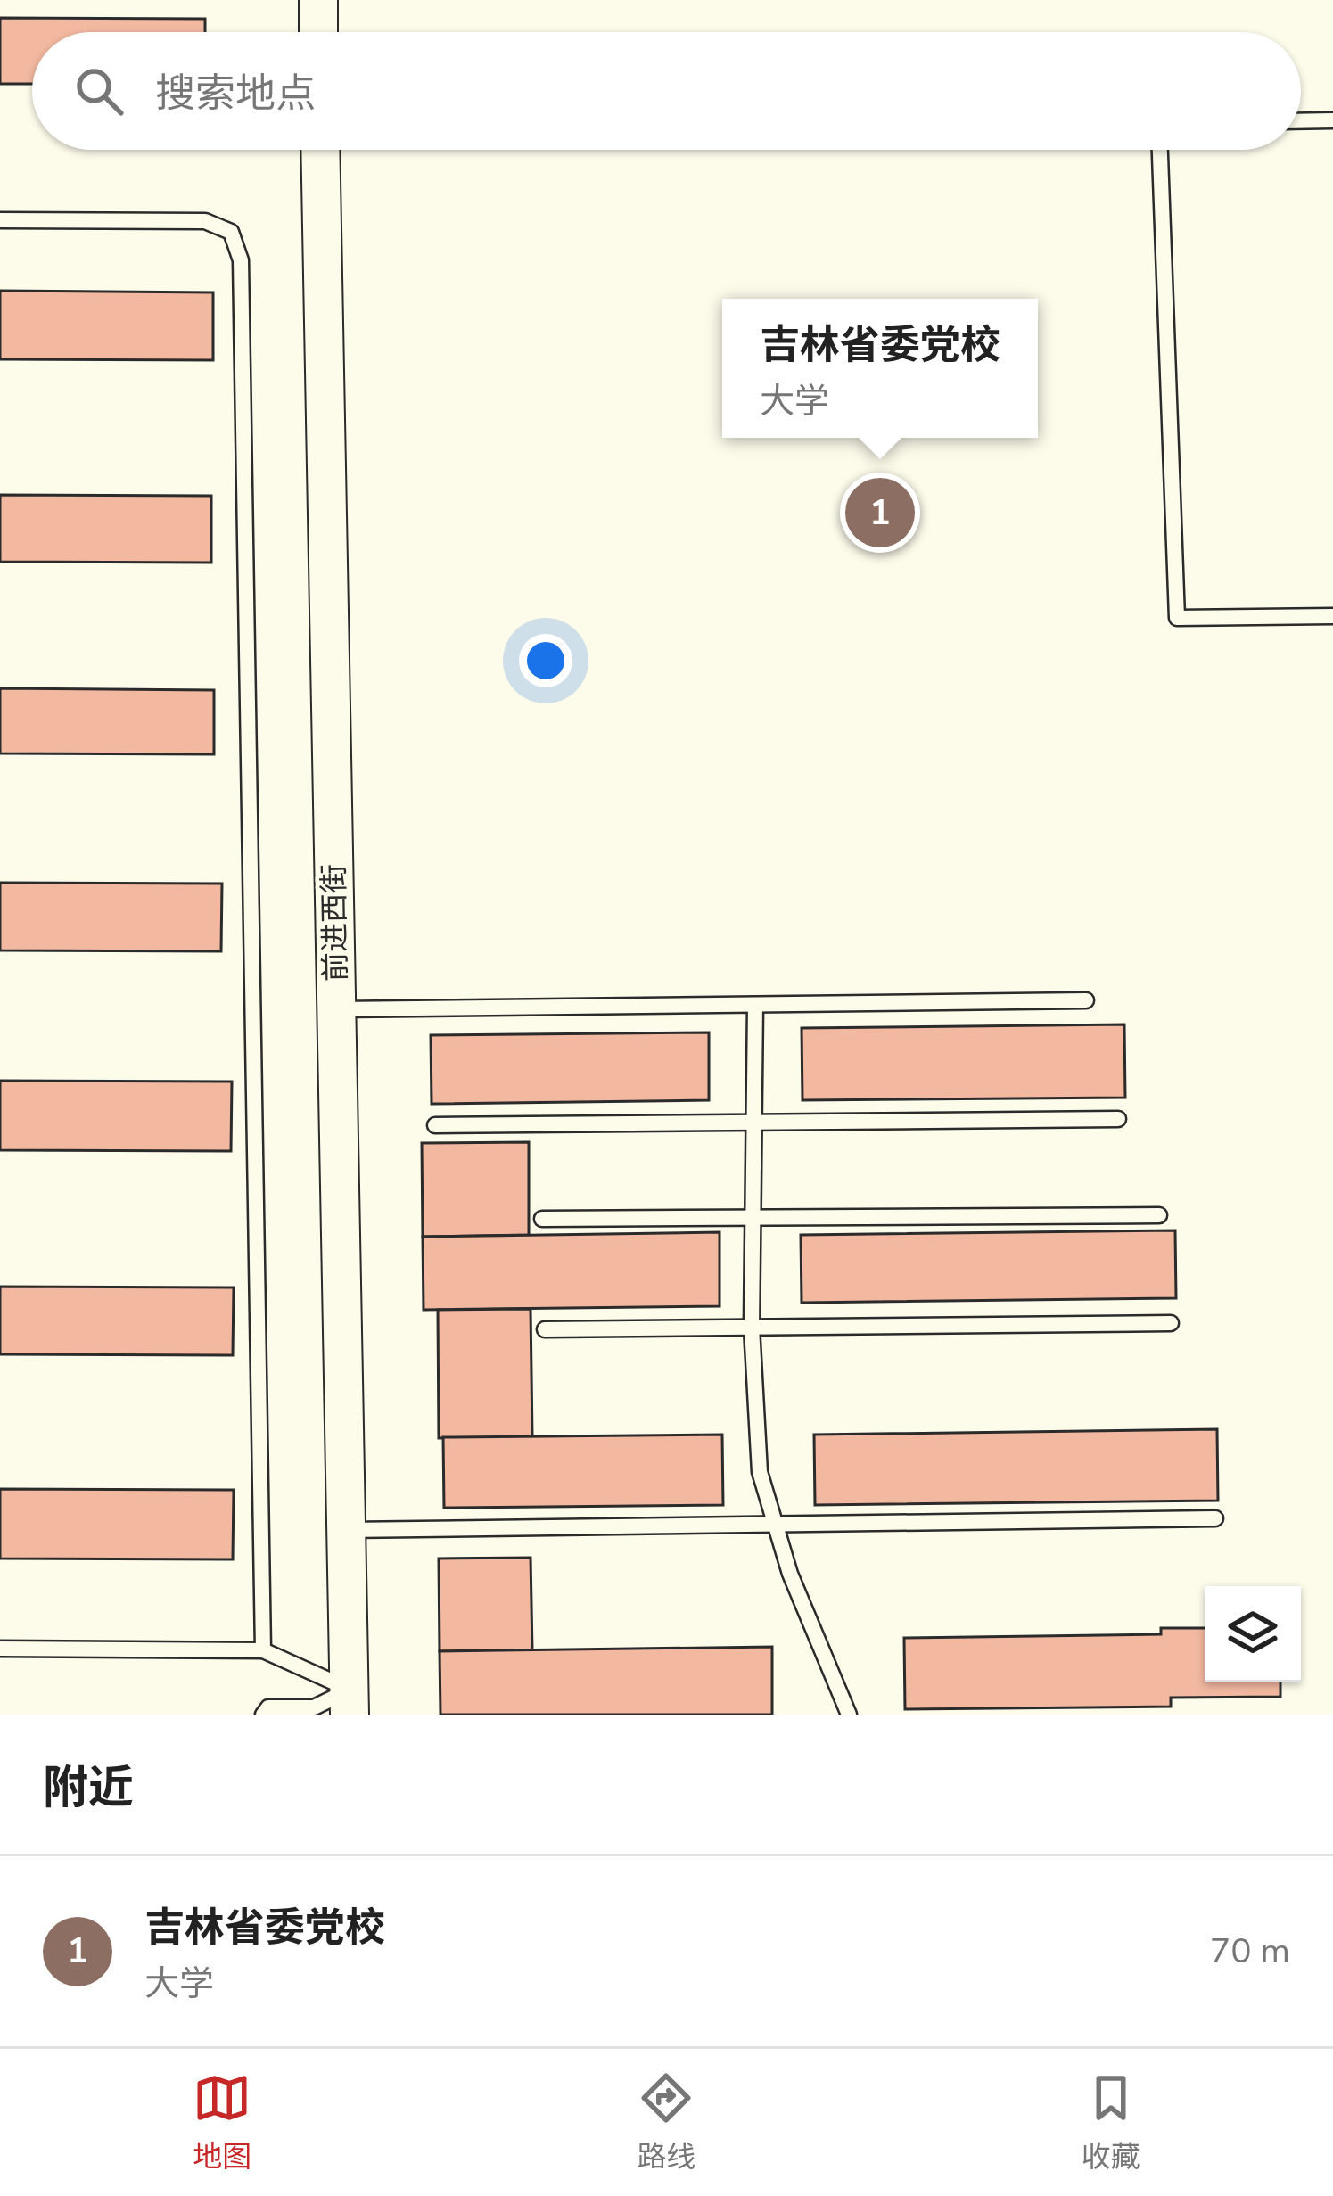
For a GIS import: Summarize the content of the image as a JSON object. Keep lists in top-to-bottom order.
{
  "streets": {
    "street": ["前进西街"]
  },
  "page": {
    "search": "搜索地点",
    "popup": ["吉林省委党校", "大学"],
    "pins": "1",
    "heading": "附近",
    "list": [
      {
        "mark": "1",
        "name": "吉林省委党校",
        "note": "大学",
        "value": "70 m"
      }
    ],
    "nav": ["地图", "路线", "收藏"]
  }
}
